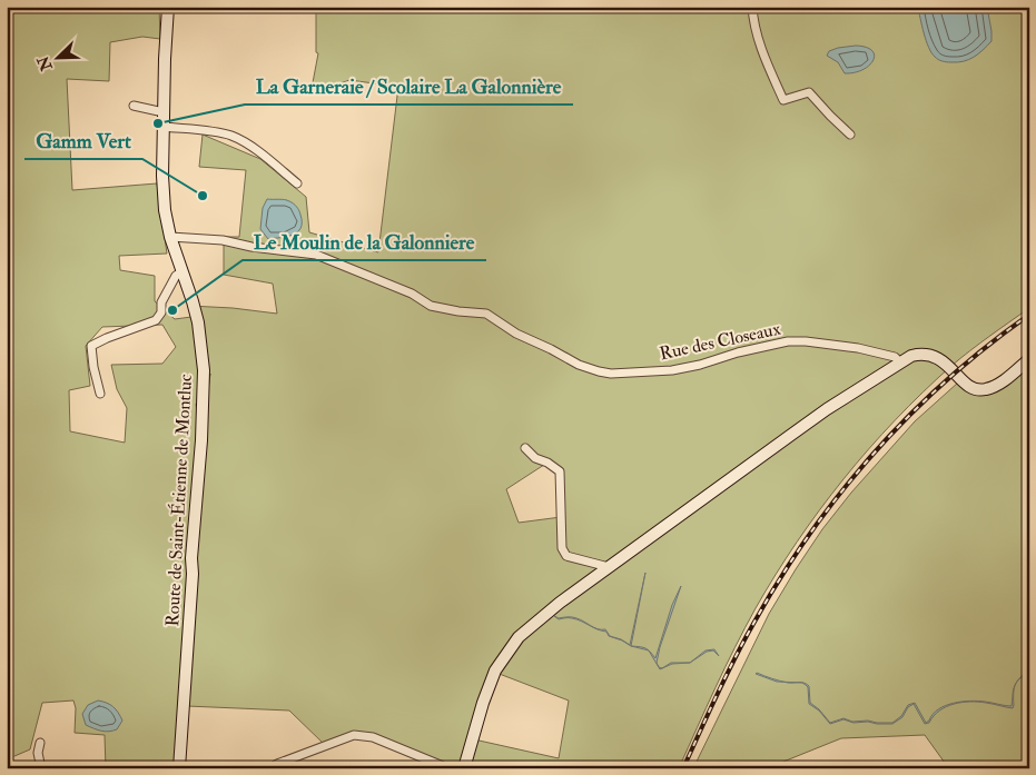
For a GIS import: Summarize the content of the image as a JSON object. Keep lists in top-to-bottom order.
{
  "streets": {
    "main road": ["Route de Saint-Étienne de Montluc"],
    "street": ["Rue des Closeaux"]
  },
  "crossings": [
    ["Rue des Closeaux", "Route de Saint-Étienne de Montluc"]
  ],
  "places": ["La Garneraie / Scolaire La Galonnière", "Gamm Vert", "Le Moulin de la Galonniere"],
  "north": "bottom left"
}
